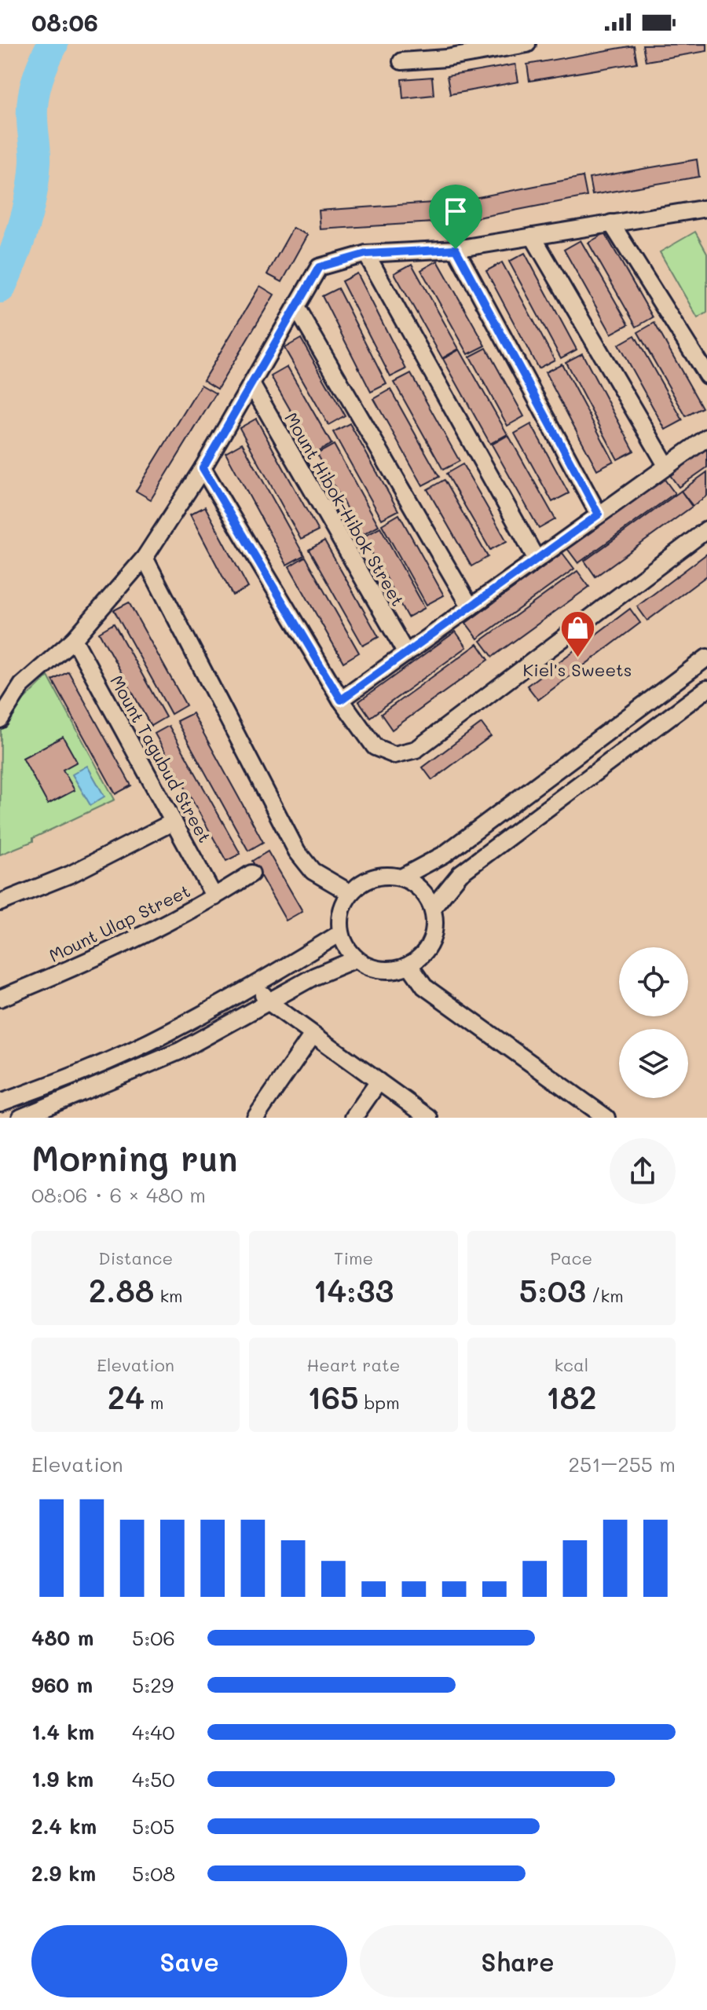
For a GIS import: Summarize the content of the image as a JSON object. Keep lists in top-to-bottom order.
{
  "streets": {
    "street": ["Mount Hibok-Hibok Street", "Mount Tagubud Street", "Mount Ulap Street"]
  },
  "crossings": [
    ["Mount Tagubud Street", "Mount Ulap Street"]
  ],
  "places": {
    "shop": ["Kiel's Sweets"]
  },
  "page": {
    "status": "08:06",
    "heading": ["Morning run", "08:06 · 6 × 480 m"],
    "stats": [
      ["Distance", "2.88 km"],
      ["Time", "14:33"],
      ["Pace", "5:03 /km"],
      ["Elevation", "24 m"],
      ["Heart rate", "165 bpm"],
      ["kcal", "182"]
    ],
    "chart": ["Elevation", "251–255 m"],
    "list": [
      {
        "name": "480 m",
        "note": "5:06"
      },
      {
        "name": "960 m",
        "note": "5:29"
      },
      {
        "name": "1.4 km",
        "note": "4:40"
      },
      {
        "name": "1.9 km",
        "note": "4:50"
      },
      {
        "name": "2.4 km",
        "note": "5:05"
      },
      {
        "name": "2.9 km",
        "note": "5:08"
      }
    ],
    "buttons": ["Save", "Share"]
  }
}
